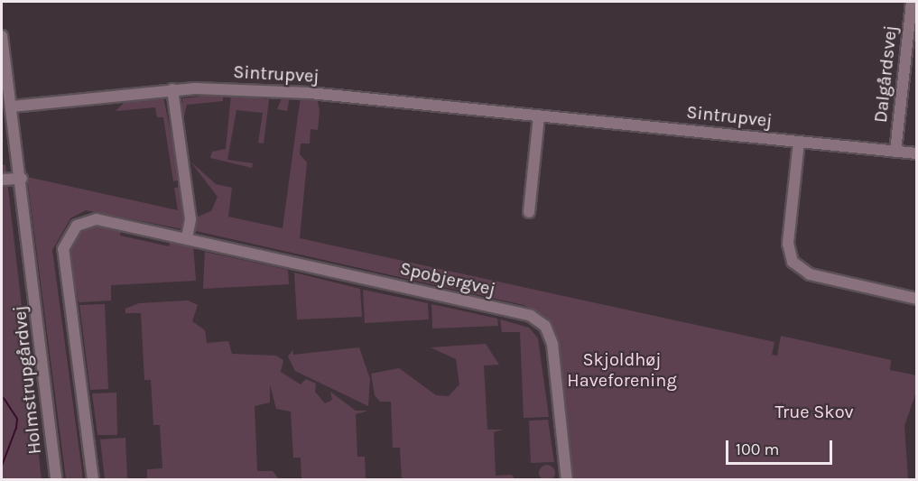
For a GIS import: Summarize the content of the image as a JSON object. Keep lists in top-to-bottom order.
{
  "streets": {
    "street": [
      "Sintrupvej",
      "Dalgårdsvej",
      "Spobjergvej",
      "Holmstrupgårdvej"
    ]
  },
  "crossings": [
    ["Sintrupvej", "Dalgårdsvej"],
    ["Sintrupvej", "Holmstrupgårdvej"]
  ],
  "parks": ["Skjoldhøj Haveforening", "True Skov"],
  "scale_bar": "100 m"
}
